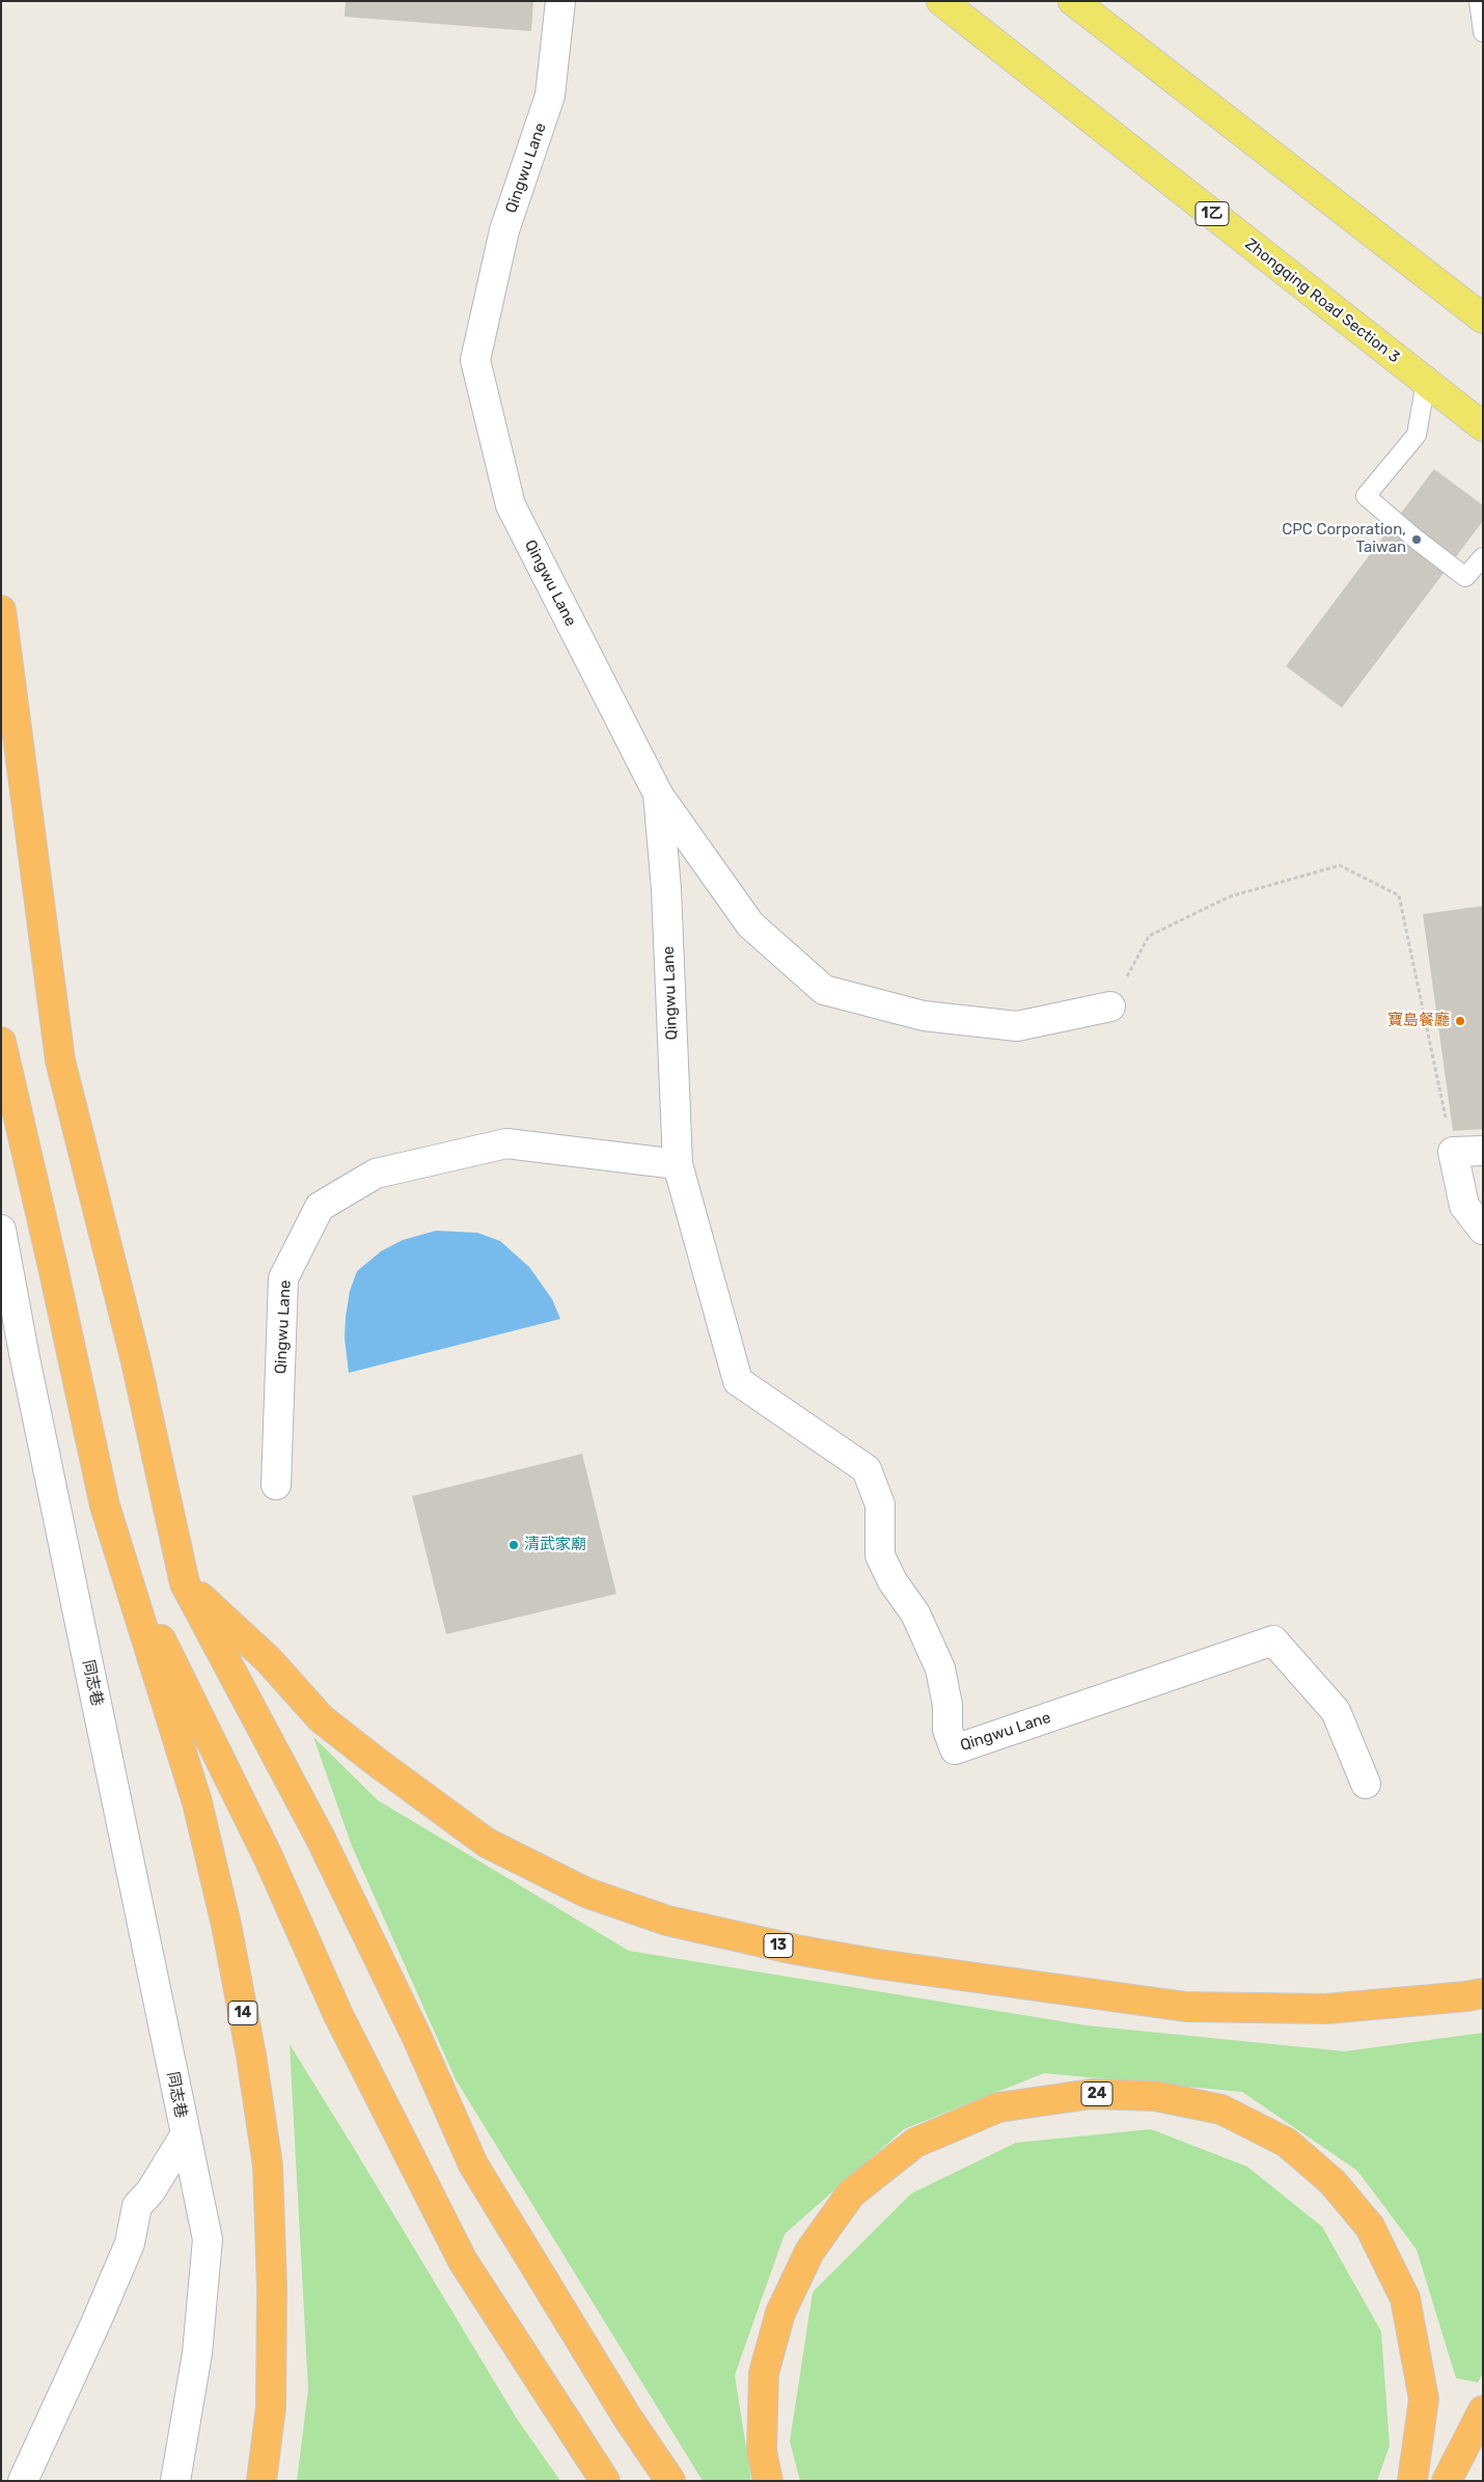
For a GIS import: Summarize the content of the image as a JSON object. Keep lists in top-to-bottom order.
{
  "streets": {
    "highway": ["13", "14", "24"],
    "main road": ["1乙", "Zhongqing Road Section 3"],
    "street": ["Qingwu Lane", "同志巷"]
  },
  "places": ["CPC Corporation, Taiwan", "寶島餐廳", "清武家廟"]
}
